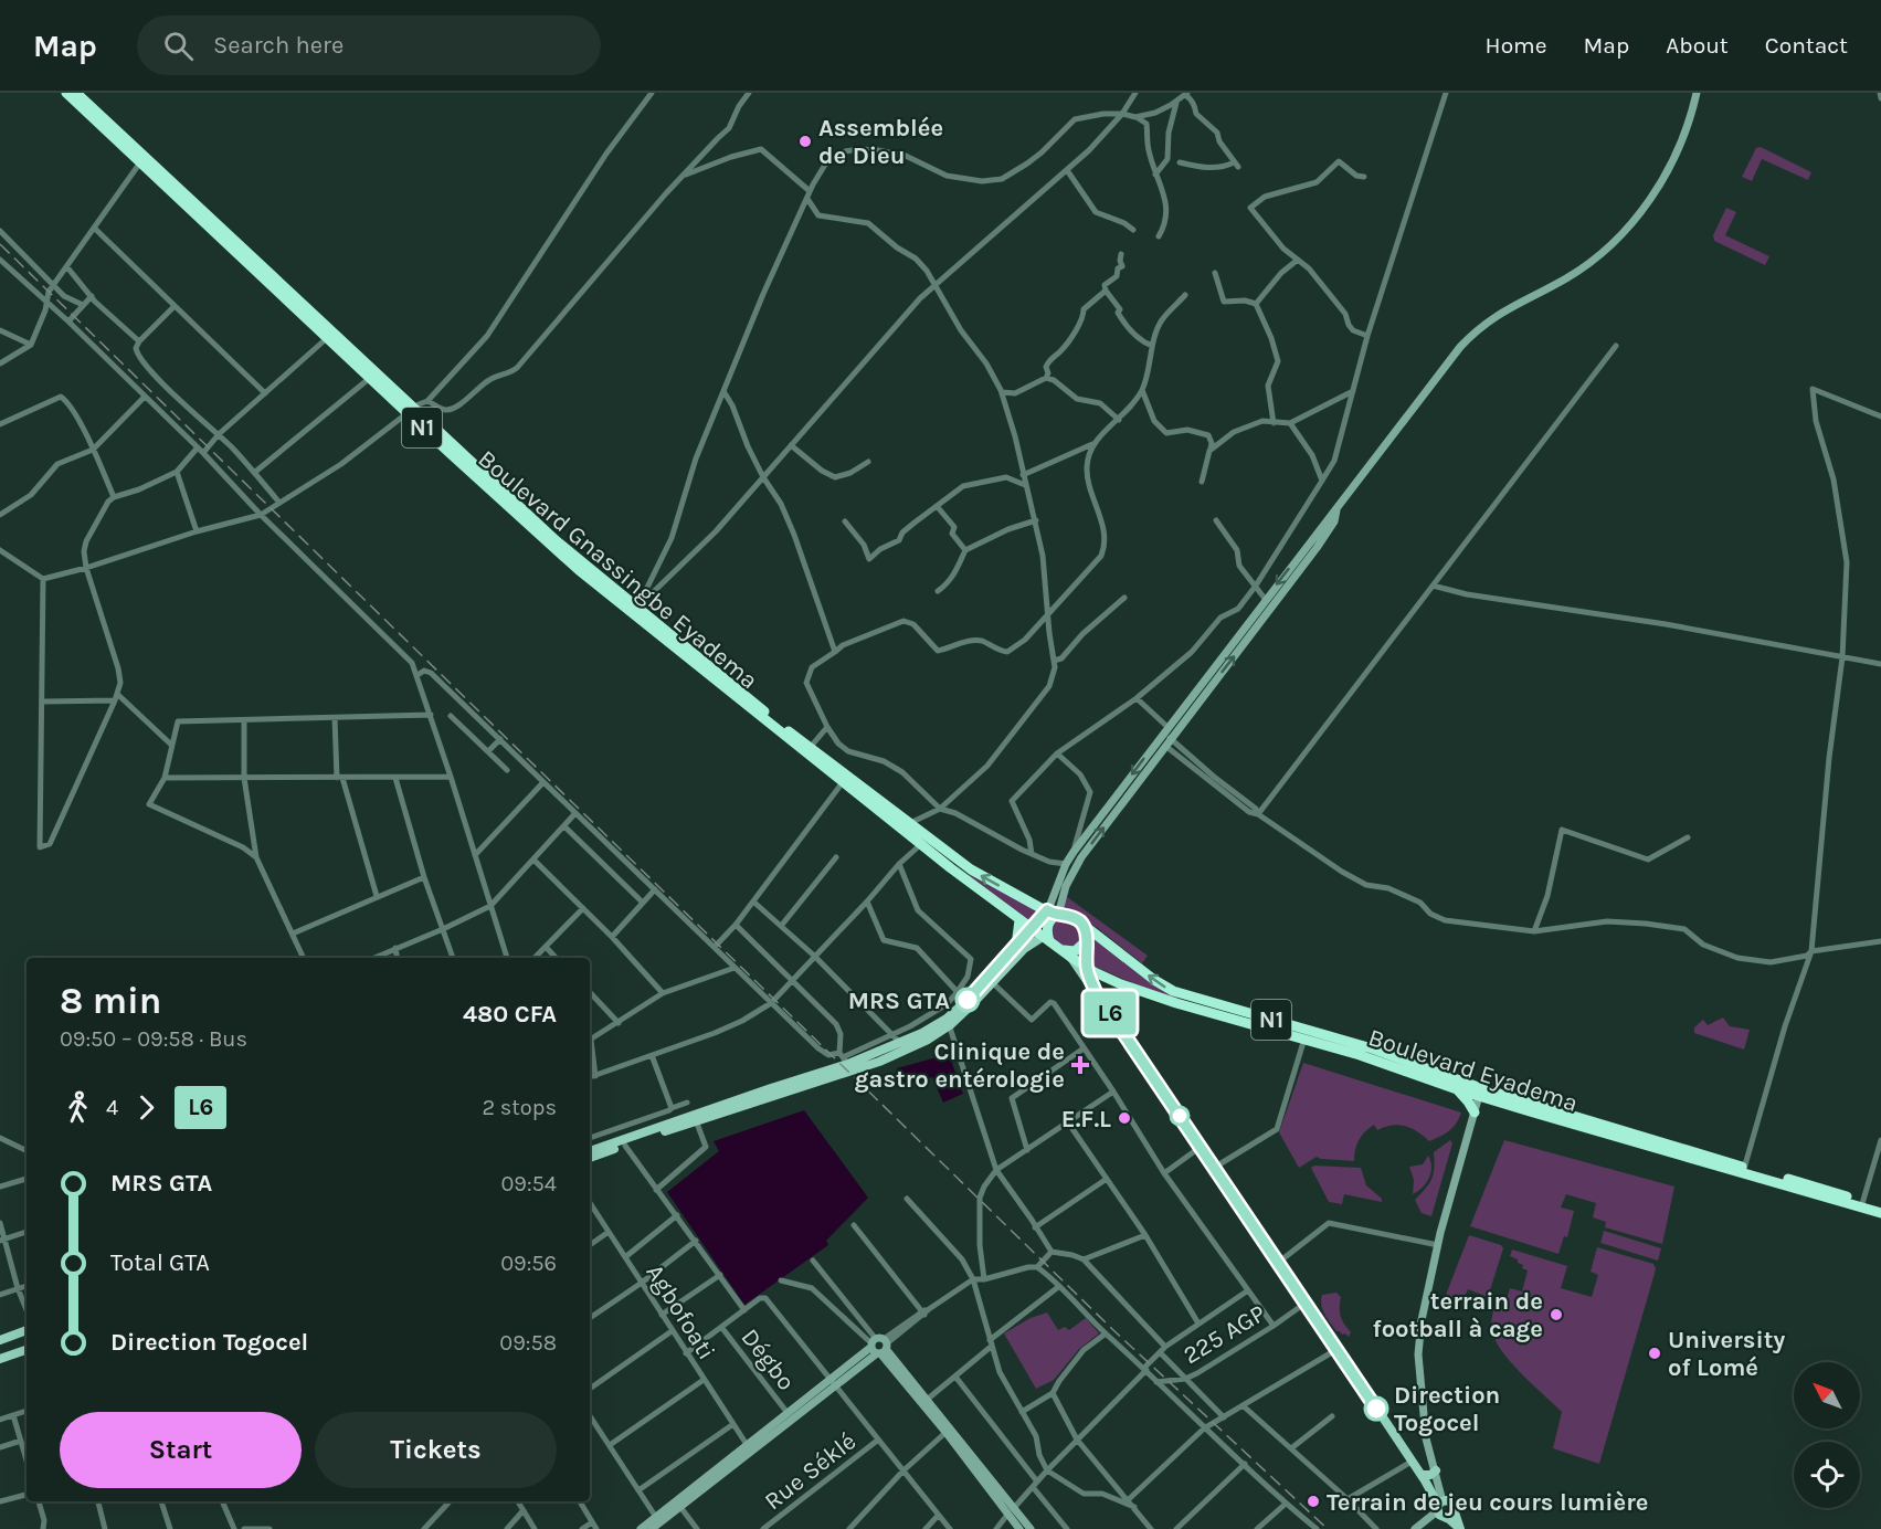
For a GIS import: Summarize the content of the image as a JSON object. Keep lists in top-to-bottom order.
{
  "streets": {
    "highway": ["N1", "Boulevard Gnassingbe Eyadema", "Boulevard Eyadema"],
    "street": [
      "Agbofoati",
      "225 AGP",
      "Dégbo",
      "Rue Séklé"
    ]
  },
  "crossings": [
    ["N1", "Boulevard Gnassingbe Eyadema"],
    ["N1", "Boulevard Eyadema"],
    ["Boulevard Gnassingbe Eyadema", "Boulevard Eyadema"]
  ],
  "places": {
    "other": [
      "Assemblée de Dieu",
      "MRS GTA",
      "E.F.L",
      "terrain de football à cage",
      "University of Lomé",
      "Direction Togocel",
      "Terrain de jeu cours lumière"
    ],
    "health": ["Clinique de gastro entérologie"]
  },
  "lines": ["bus line L6"],
  "north": "top left",
  "page": {
    "header": "Map",
    "search": "Search here",
    "nav": [
      "Home",
      "Map",
      "About",
      "Contact"
    ],
    "on_map": "L6",
    "heading": ["8 min", "09:50 – 09:58 · Bus", "480 CFA"],
    "legs": ["4", "L6", "2 stops"],
    "list": [
      {
        "name": "MRS GTA",
        "value": "09:54"
      },
      {
        "name": "Total GTA",
        "value": "09:56"
      },
      {
        "name": "Direction Togocel",
        "value": "09:58"
      }
    ],
    "buttons": ["Start", "Tickets"]
  }
}
